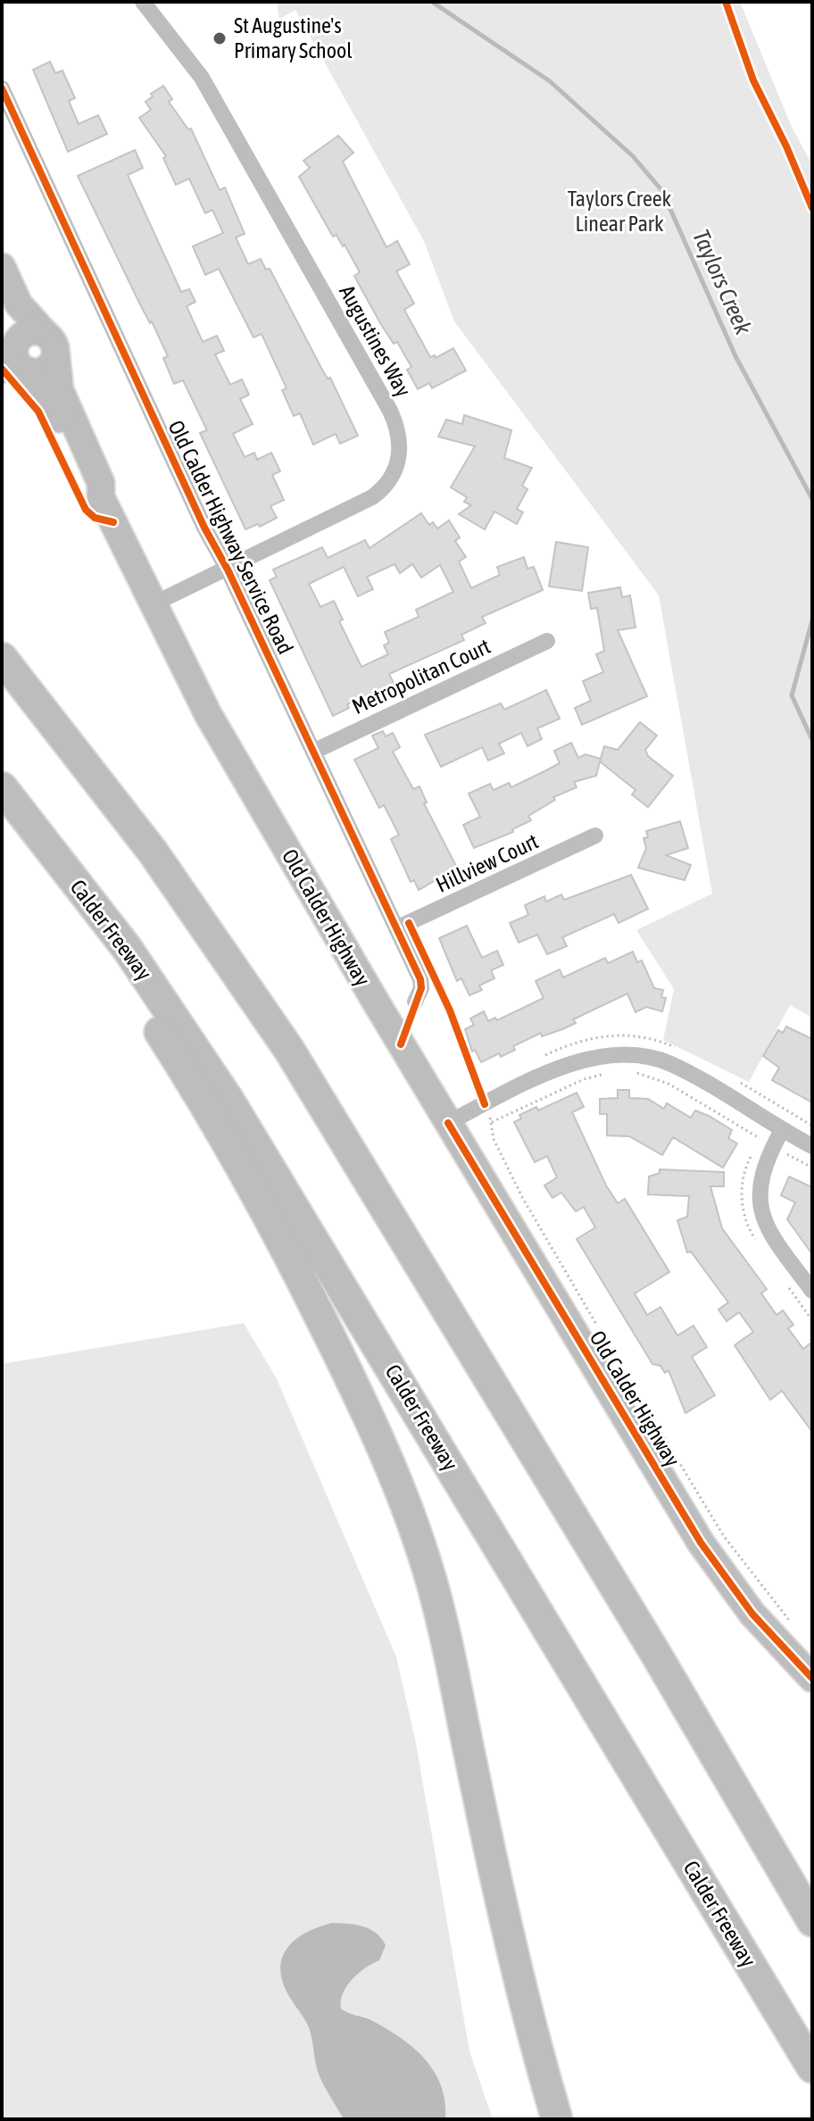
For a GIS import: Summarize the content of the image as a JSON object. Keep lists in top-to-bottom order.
{
  "streets": {
    "highway": ["Calder Freeway"],
    "main road": ["Old Calder Highway"],
    "street": [
      "Augustines Way",
      "Old Calder Highway Service Road",
      "Metropolitan Court",
      "Hillview Court"
    ]
  },
  "crossings": [
    ["Augustines Way", "Old Calder Highway Service Road"],
    ["Augustines Way", "Old Calder Highway"],
    ["Old Calder Highway Service Road", "Metropolitan Court"],
    ["Old Calder Highway Service Road", "Hillview Court"]
  ],
  "water": ["Taylors Creek"],
  "parks": ["Taylors Creek Linear Park"],
  "places": ["St Augustine's Primary School"]
}
